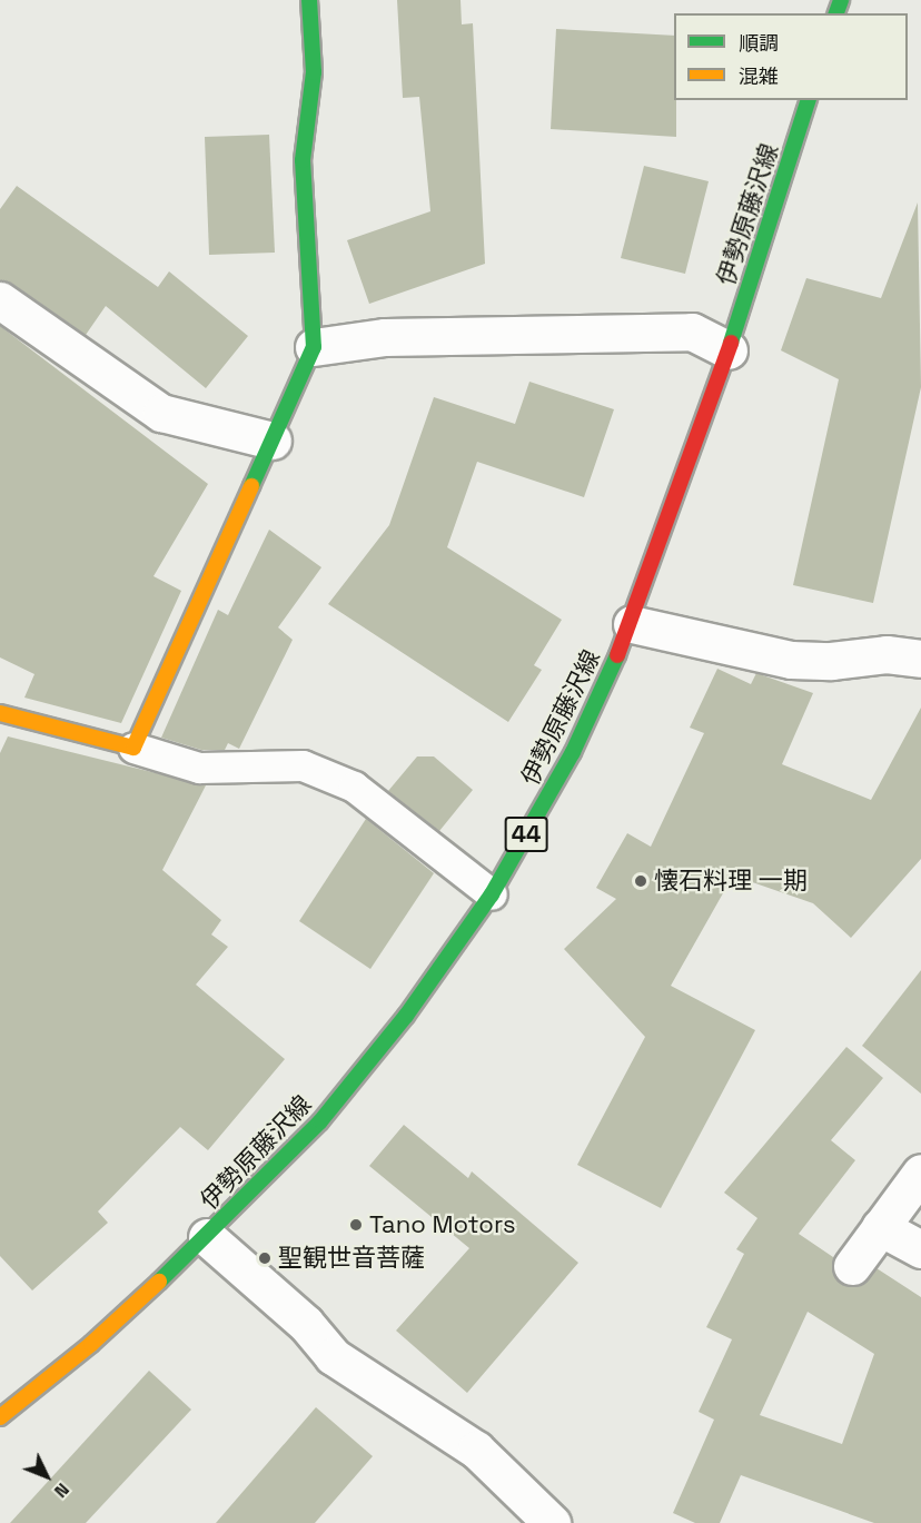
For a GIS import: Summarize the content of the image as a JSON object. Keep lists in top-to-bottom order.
{
  "streets": {
    "main road": ["伊勢原藤沢線", "44"]
  },
  "places": ["懐石料理 一期", "Tano Motors", "聖観世音菩薩"],
  "legend": ["順調", "混雑"],
  "north": "bottom right"
}
